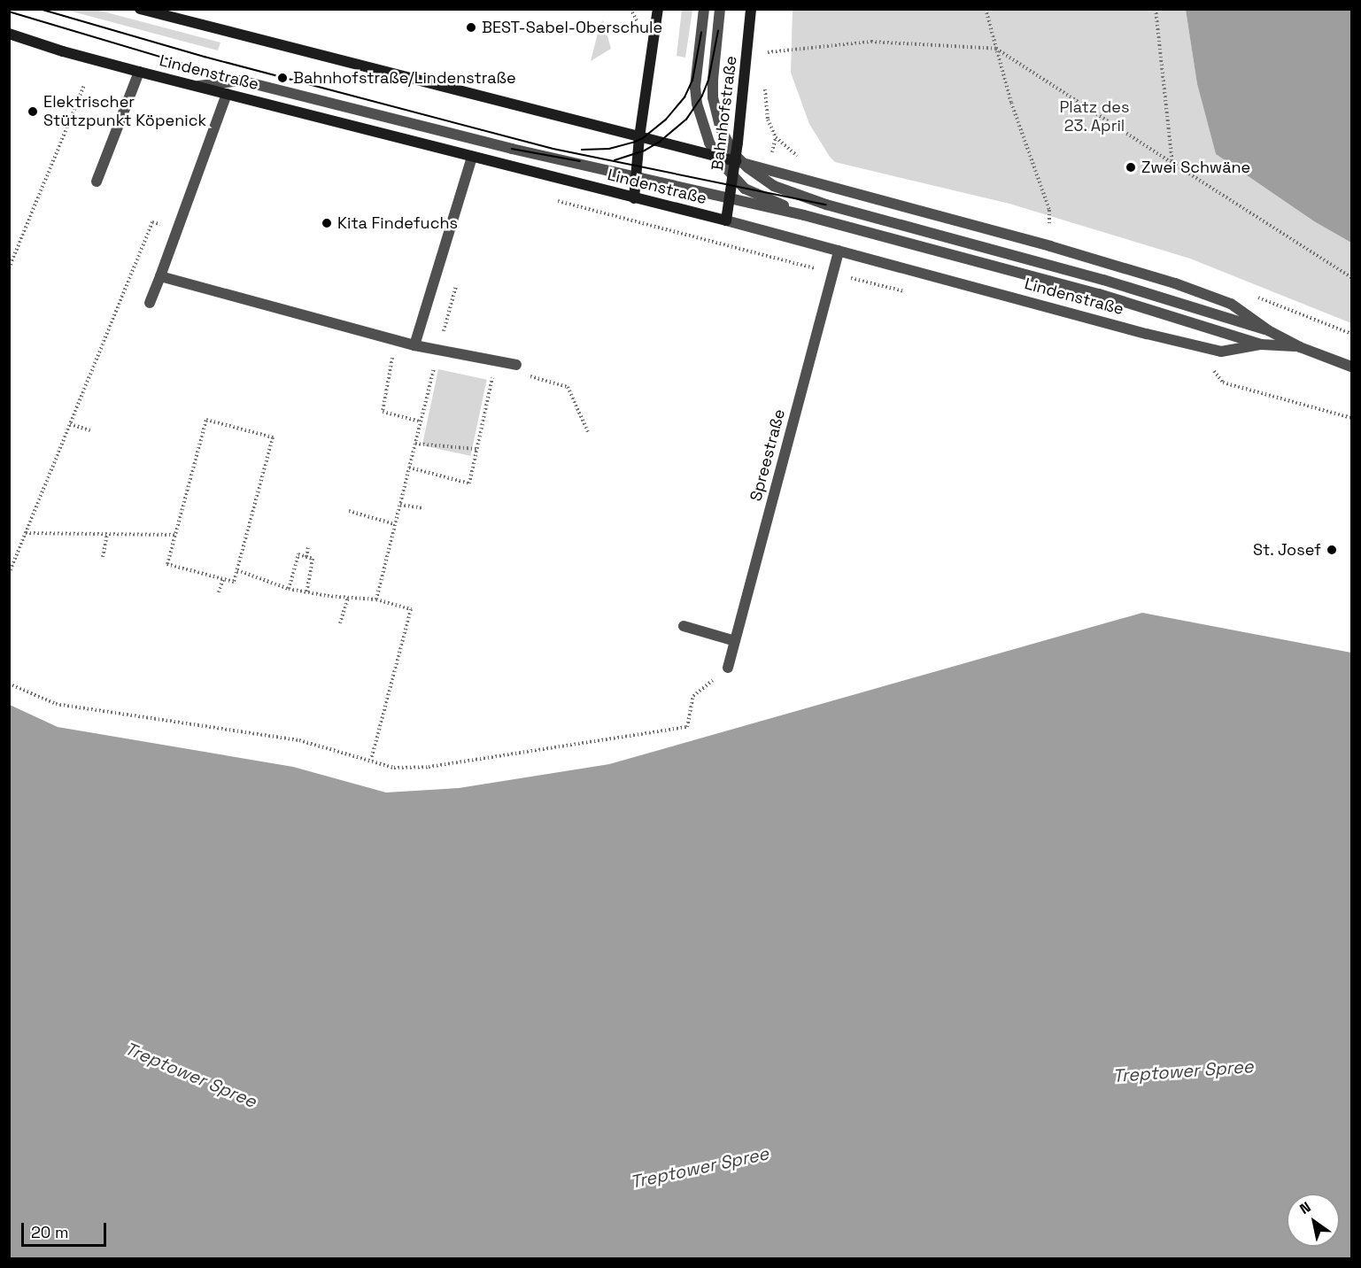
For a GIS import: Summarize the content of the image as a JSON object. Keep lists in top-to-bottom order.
{
  "streets": {
    "main road": ["Lindenstraße", "Bahnhofstraße"],
    "street": ["Spreestraße"]
  },
  "crossings": [
    ["Lindenstraße", "Bahnhofstraße"],
    ["Lindenstraße", "Spreestraße"]
  ],
  "water": ["Treptower Spree"],
  "parks": ["Platz des 23. April"],
  "places": [
    "BEST-Sabel-Oberschule",
    "Bahnhofstraße/Lindenstraße",
    "Elektrischer Stützpunkt Köpenick",
    "Zwei Schwäne",
    "Kita Findefuchs",
    "St. Josef"
  ],
  "scale_bar": "20 m",
  "north": "top left"
}
